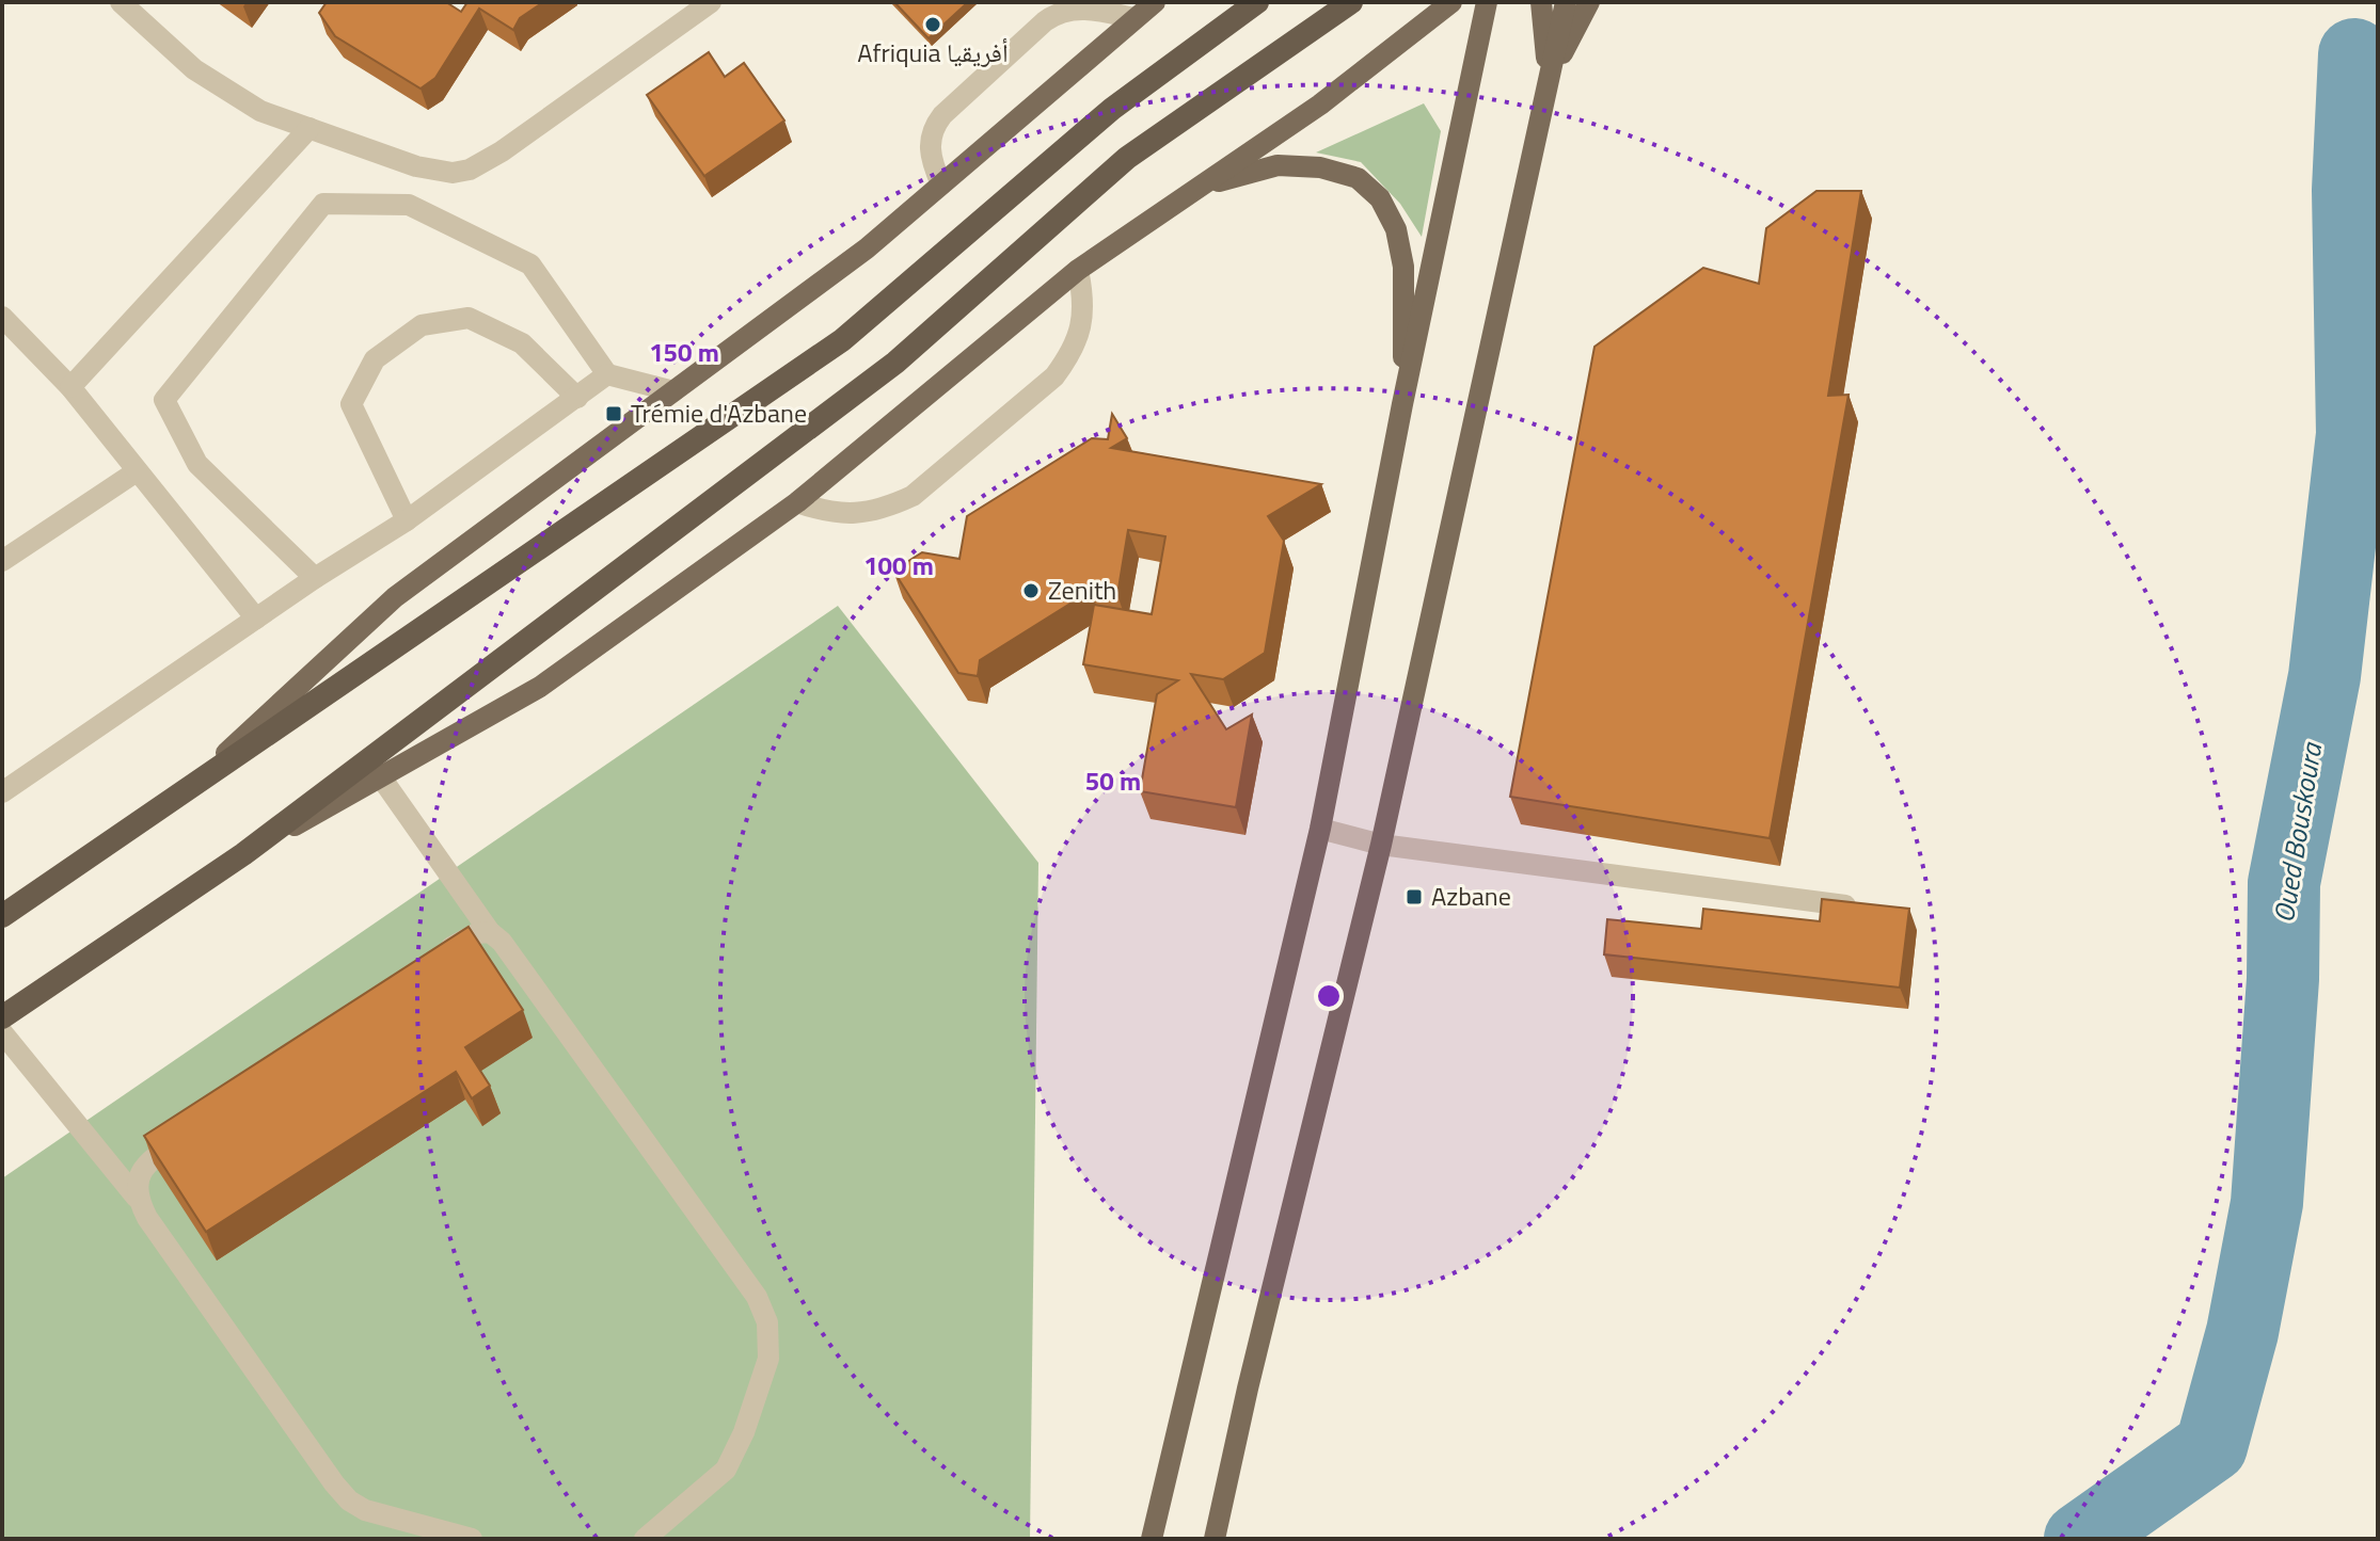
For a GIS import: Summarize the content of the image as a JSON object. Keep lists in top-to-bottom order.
{
  "water": ["Oued Bouskoura"],
  "places": {
    "other": ["Afriquia أفريقيا", "Zenith"],
    "transit": ["Trémie d'Azbane", "Azbane"]
  },
  "rings": ["150 m", "100 m", "50 m"]
}
